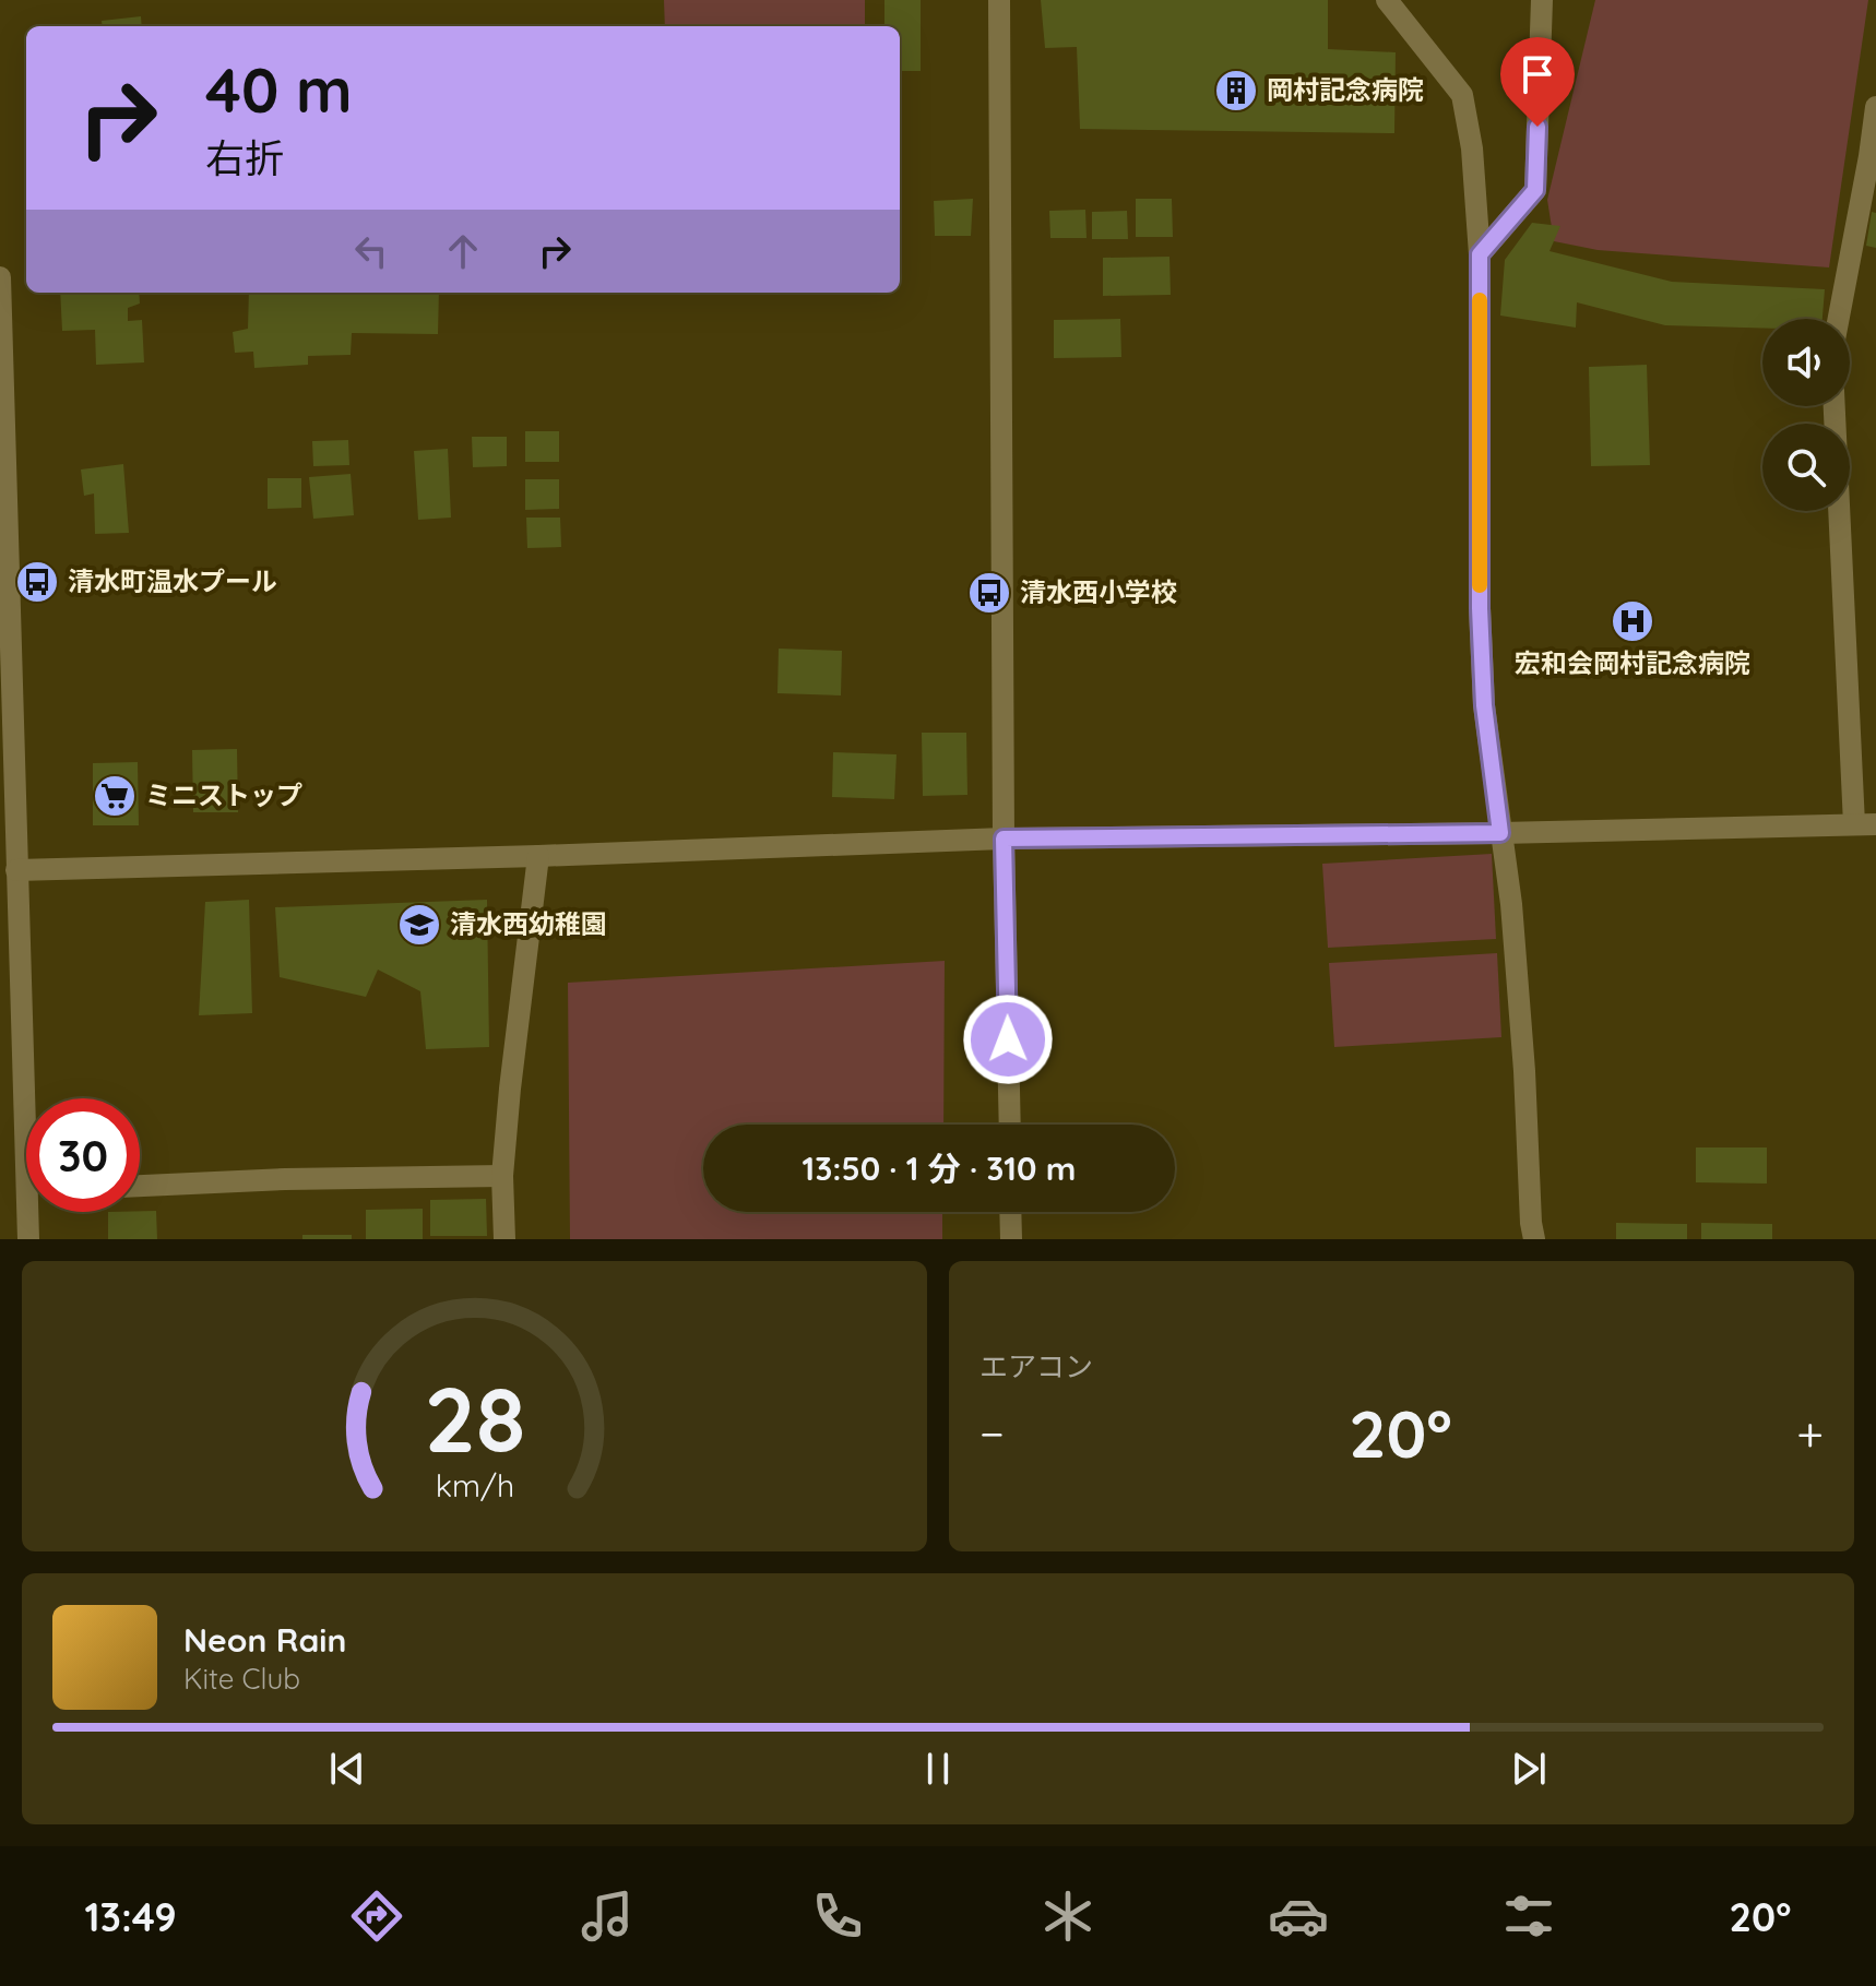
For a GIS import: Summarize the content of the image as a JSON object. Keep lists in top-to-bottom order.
{
  "places": {
    "building": ["岡村記念病院"],
    "bus stop": ["清水町温水プール", "清水西小学校"],
    "hospital": ["宏和会岡村記念病院"],
    "supermarket": ["ミニストップ"],
    "school or university": ["清水西幼稚園"]
  },
  "page": {
    "turn": ["40 m", "右折"],
    "limit": "30",
    "trip": "13:50 · 1 分 · 310 m",
    "tile": "エアコン",
    "heat": ["−", "20°", "+"],
    "song": ["Neon Rain", "Kite Club"],
    "tabs": ["13:49", "20°"],
    "gauge": ["28", "km/h"]
  }
}
